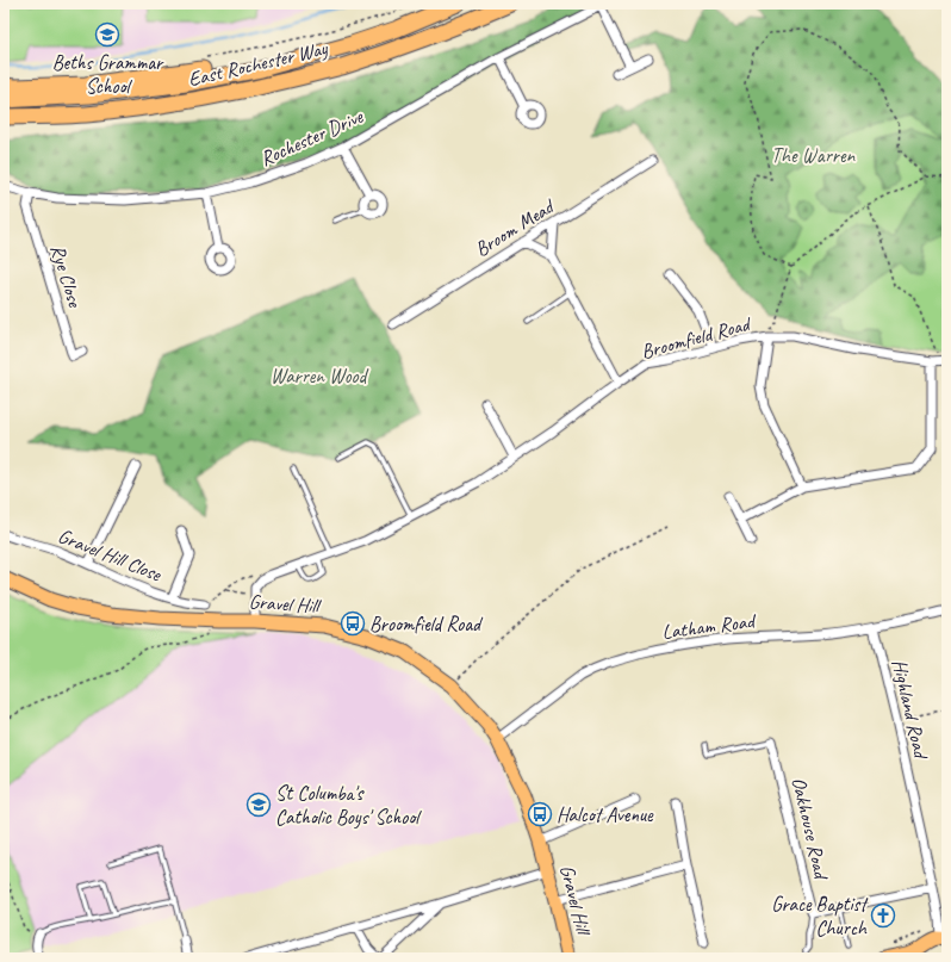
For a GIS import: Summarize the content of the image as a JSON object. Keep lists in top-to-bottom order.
{
  "streets": {
    "highway": ["East Rochester Way"],
    "main road": ["Gravel Hill"],
    "street": [
      "Rochester Drive",
      "Broom Mead",
      "Rye Close",
      "Broomfield Road",
      "Gravel Hill Close",
      "Latham Road",
      "Highland Road",
      "Oakhouse Road"
    ]
  },
  "crossings": [
    ["Rochester Drive", "Rye Close"],
    ["Broomfield Road", "Gravel Hill"],
    ["Gravel Hill", "Latham Road"],
    ["Latham Road", "Highland Road"]
  ],
  "parks": ["The Warren", "Warren Wood"],
  "places": {
    "school or university": ["Beths Grammar School", "St Columba's Catholic Boys' School"],
    "bus stop": ["Broomfield Road", "Halcot Avenue"],
    "church": ["Grace Baptist Church"]
  }
}
